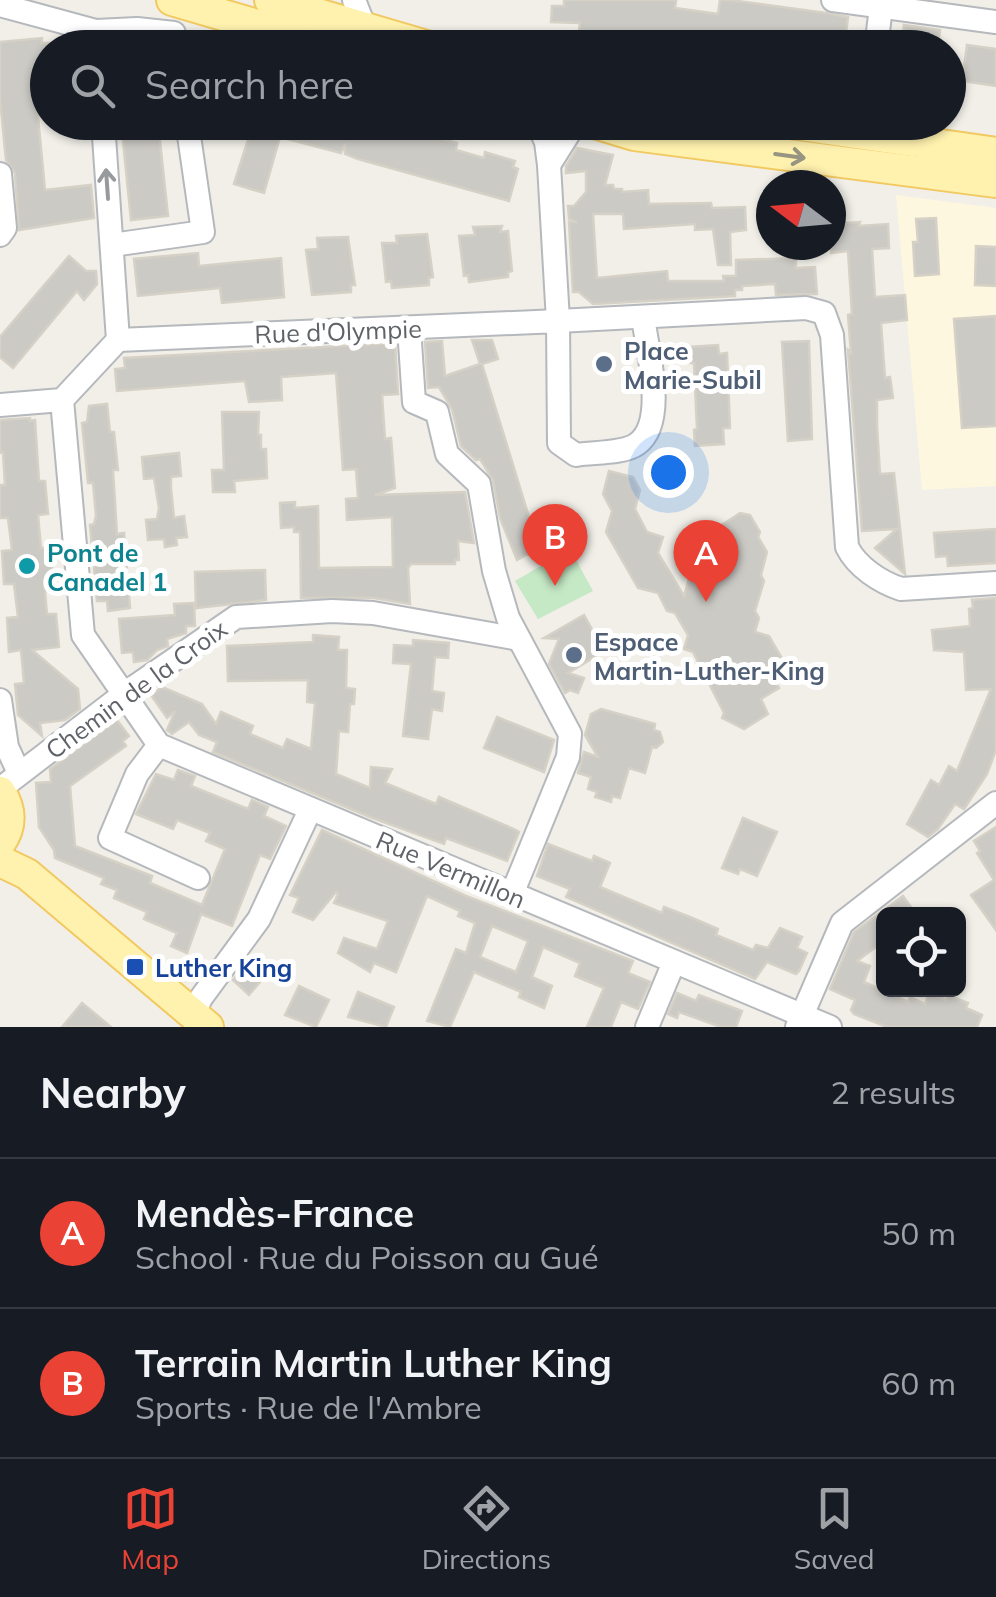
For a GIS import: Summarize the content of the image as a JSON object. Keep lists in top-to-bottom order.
{
  "streets": {
    "street": ["Rue d'Olympie", "Chemin de la Croix", "Rue Vermillon"]
  },
  "places": {
    "other": ["Place Marie-Subil", "Pont de Canadel 1", "Espace Martin-Luther-King"],
    "transit": ["Luther King"]
  },
  "north": "left",
  "page": {
    "search": "Search here",
    "pins": ["B", "A"],
    "heading": ["Nearby", "2 results"],
    "list": [
      {
        "mark": "A",
        "name": "Mendès-France",
        "note": "School · Rue du Poisson au Gué",
        "value": "50 m"
      },
      {
        "mark": "B",
        "name": "Terrain Martin Luther King",
        "note": "Sports · Rue de l'Ambre",
        "value": "60 m"
      }
    ],
    "nav": ["Map", "Directions", "Saved"]
  }
}
